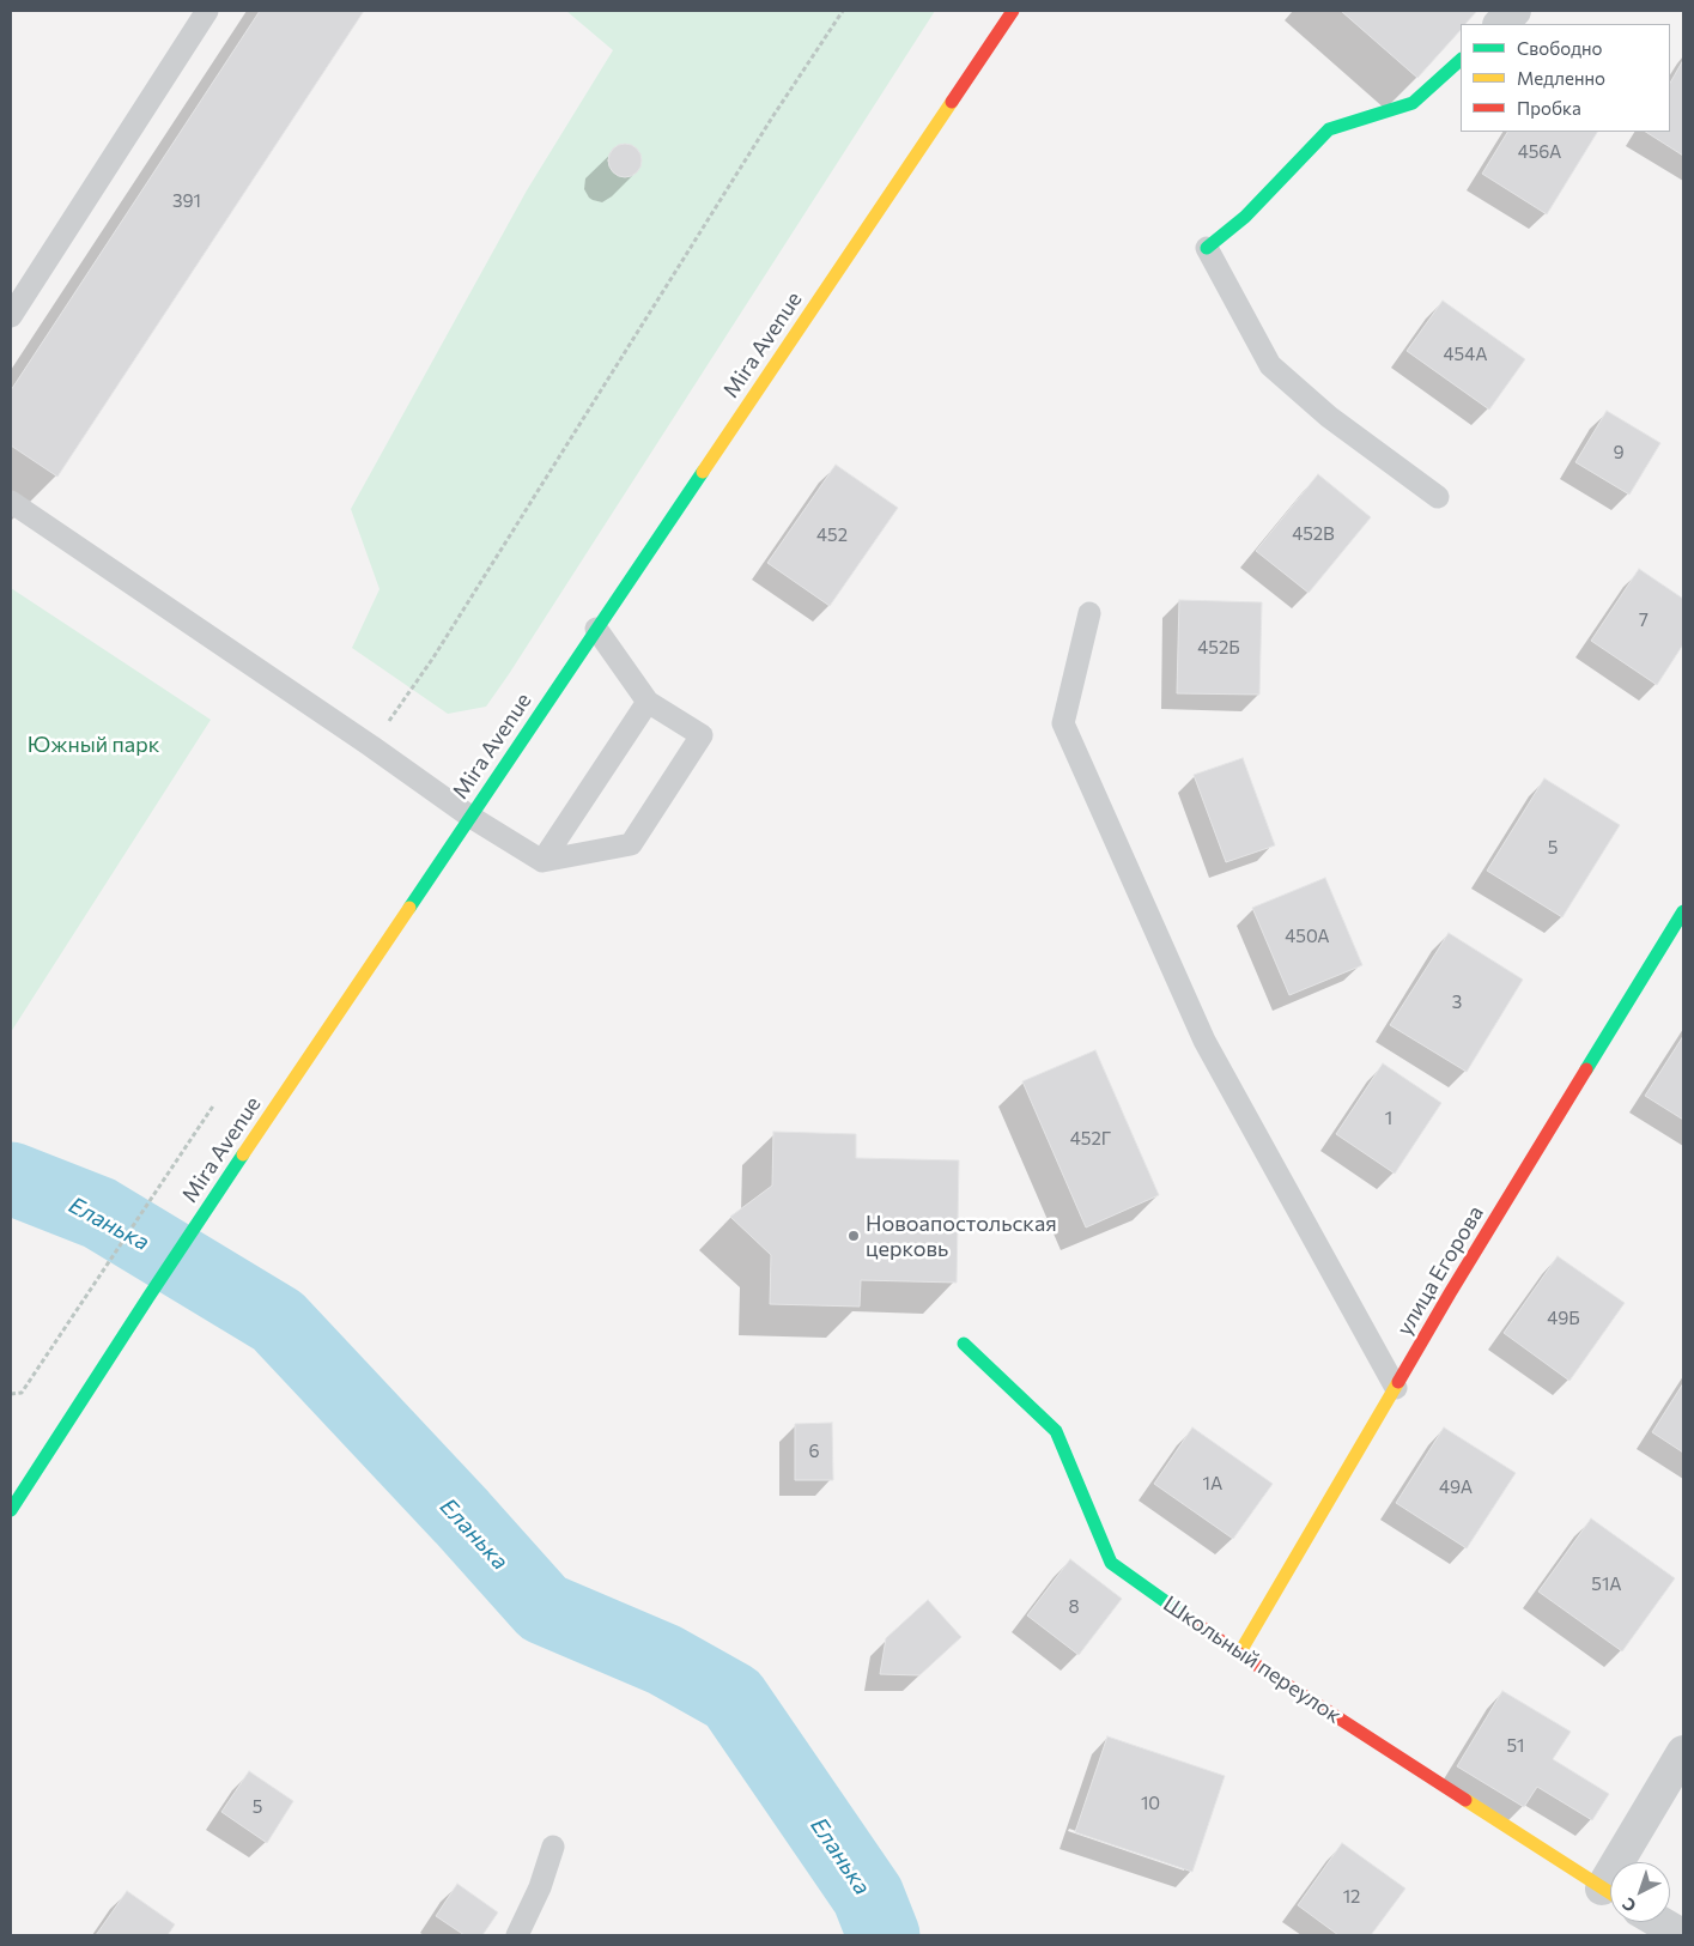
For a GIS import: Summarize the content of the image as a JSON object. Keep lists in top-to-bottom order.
{
  "streets": {
    "street": ["Mira Avenue", "улица Егорова", "Школьный переулок"]
  },
  "crossings": [
    ["улица Егорова", "Школьный переулок"]
  ],
  "water": ["Еланька"],
  "parks": ["Южный парк"],
  "places": ["Новоапостольская церковь"],
  "house_numbers": [
    "456А",
    "391",
    "454А",
    "9",
    "452В",
    "452",
    "7",
    "452Б",
    "5",
    "450А",
    "3",
    "1",
    "452Г",
    "49Б",
    "6",
    "1А",
    "49А",
    "51А",
    "8",
    "51",
    "10",
    "5",
    "12"
  ],
  "legend": ["Свободно", "Медленно", "Пробка"],
  "north": "bottom left"
}
